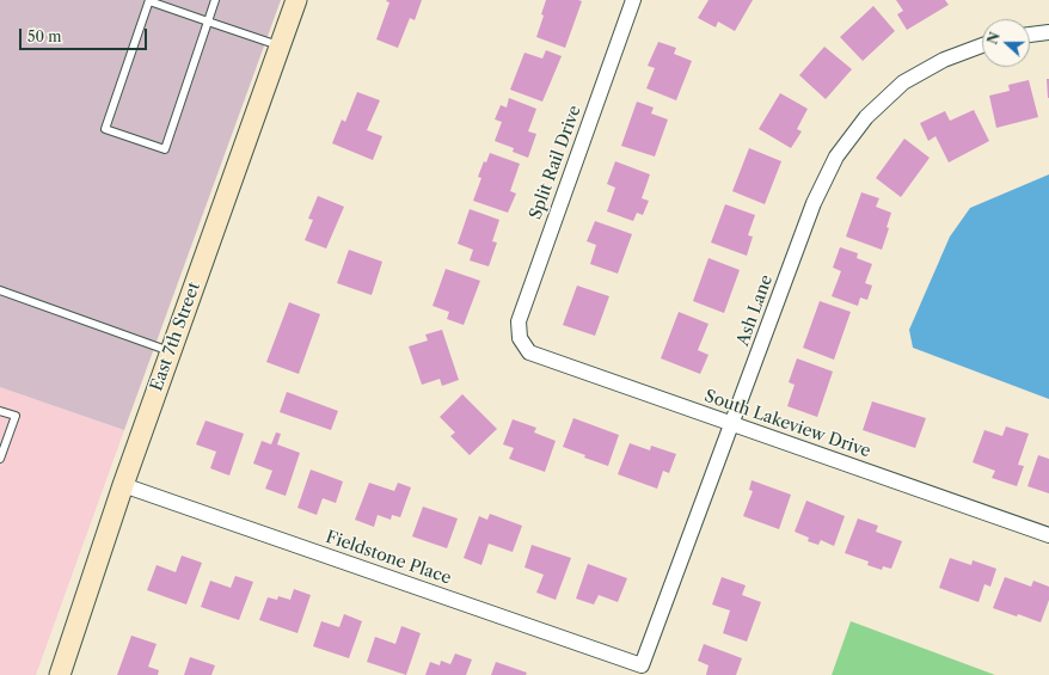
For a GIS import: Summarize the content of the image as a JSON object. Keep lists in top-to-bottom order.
{
  "streets": {
    "street": [
      "Split Rail Drive",
      "Ash Lane",
      "East 7th Street",
      "South Lakeview Drive",
      "Fieldstone Place"
    ]
  },
  "crossings": [
    ["Split Rail Drive", "South Lakeview Drive"],
    ["Ash Lane", "South Lakeview Drive"],
    ["Ash Lane", "Fieldstone Place"],
    ["East 7th Street", "Fieldstone Place"]
  ],
  "scale_bar": "50 m",
  "north": "left"
}
